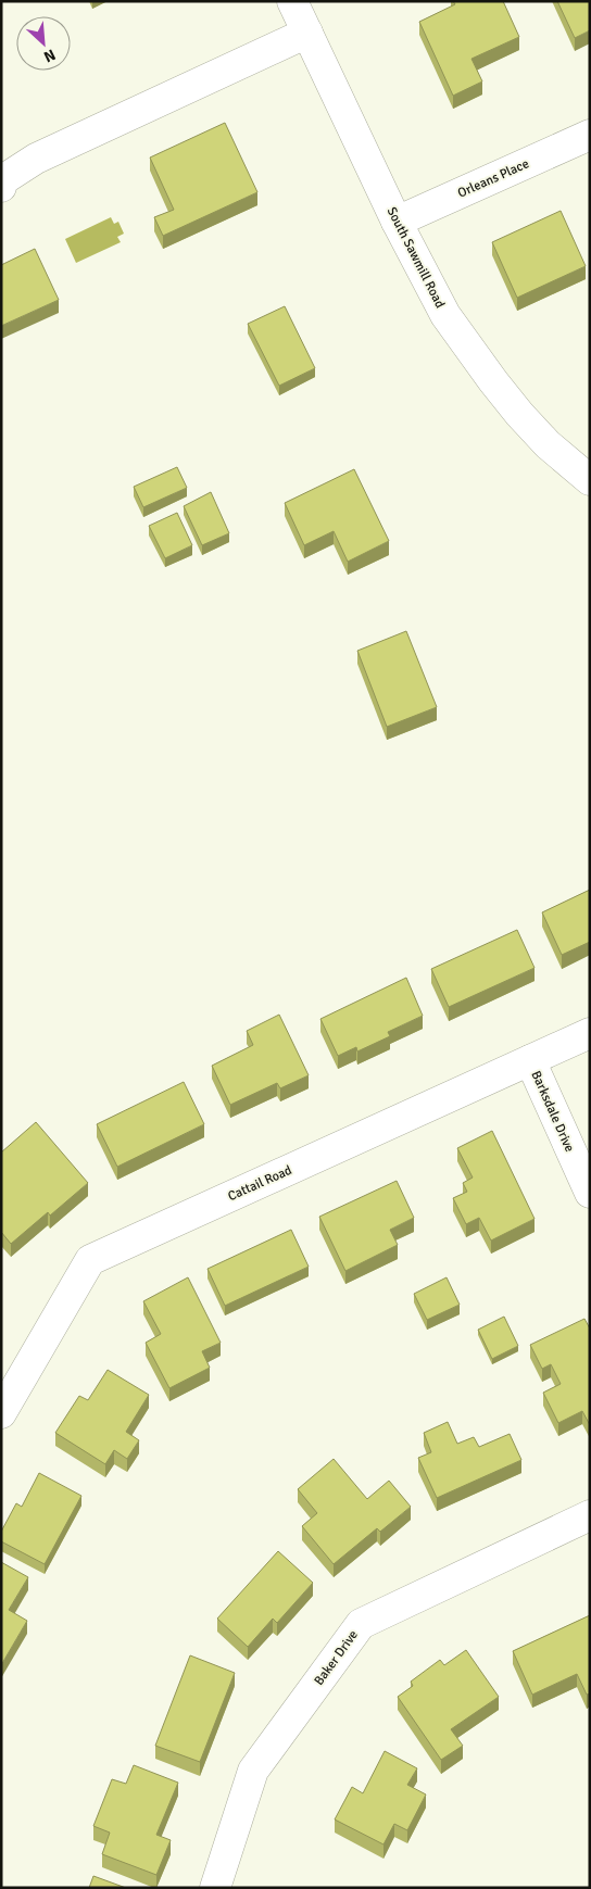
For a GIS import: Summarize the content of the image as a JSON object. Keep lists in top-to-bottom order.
{
  "streets": {
    "street": [
      "Orleans Place",
      "South Sawmill Road",
      "Barksdale Drive",
      "Cattail Road",
      "Baker Drive"
    ]
  },
  "crossings": [
    ["Orleans Place", "South Sawmill Road"],
    ["Barksdale Drive", "Cattail Road"]
  ],
  "north": "bottom right"
}
